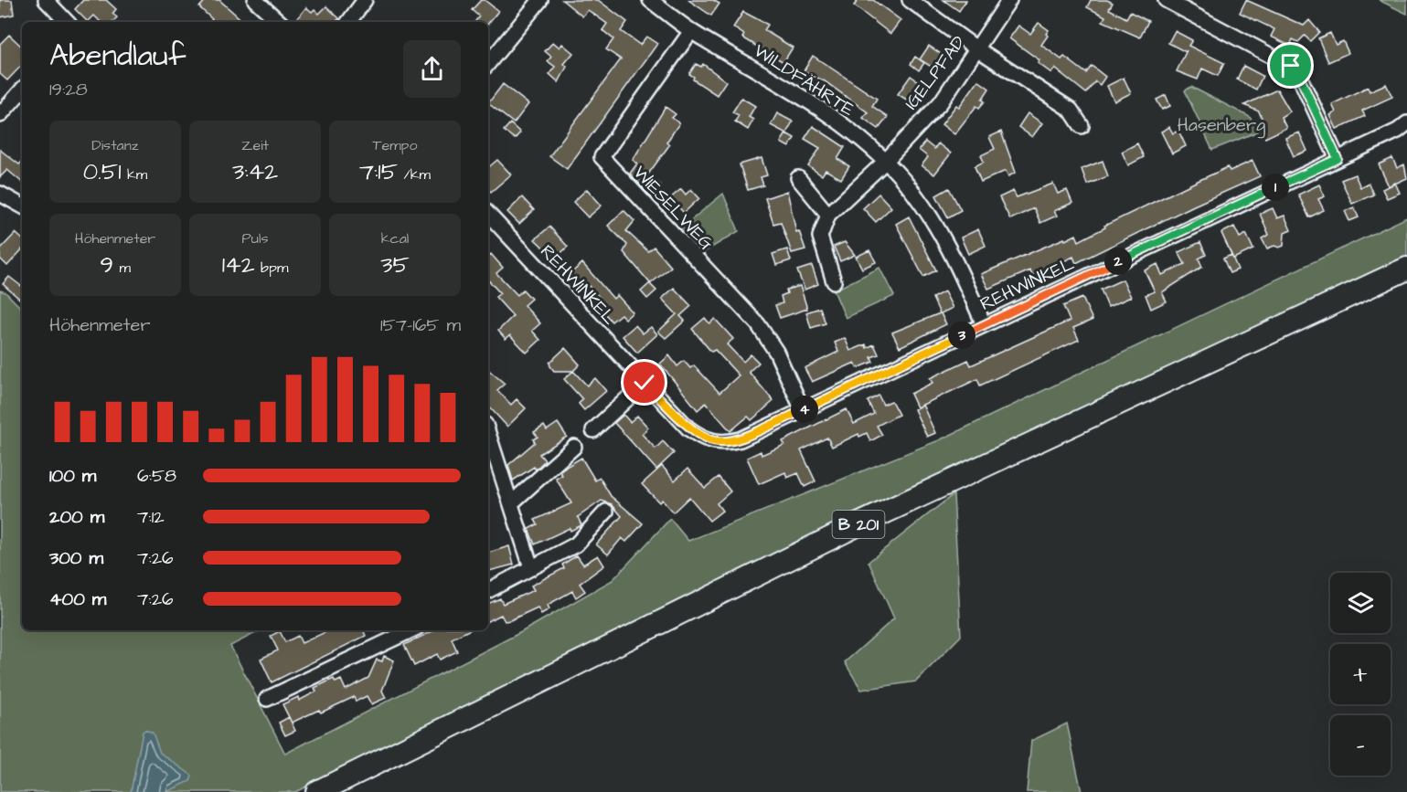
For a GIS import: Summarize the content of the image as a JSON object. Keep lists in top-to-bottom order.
{
  "streets": {
    "main road": ["B 201"],
    "street": [
      "IGELPFAD",
      "WILDFÄHRTE",
      "WIESELWEG",
      "REHWINKEL"
    ]
  },
  "crossings": [
    ["IGELPFAD", "WILDFÄHRTE"],
    ["WILDFÄHRTE", "WIESELWEG"],
    ["WILDFÄHRTE", "REHWINKEL"],
    ["WIESELWEG", "REHWINKEL"]
  ],
  "parks": ["Hasenberg"],
  "page": {
    "heading": ["Abendlauf", "19:28"],
    "stats": [
      ["Distanz", "0.51 km"],
      ["Zeit", "3:42"],
      ["Tempo", "7:15 /km"],
      ["Höhenmeter", "9 m"],
      ["Puls", "142 bpm"],
      ["kcal", "35"]
    ],
    "pins": [
      "1",
      "2",
      "3",
      "4"
    ],
    "chart": ["Höhenmeter", "157–165 m"],
    "list": [
      {
        "name": "100 m",
        "note": "6:58"
      },
      {
        "name": "200 m",
        "note": "7:12"
      },
      {
        "name": "300 m",
        "note": "7:26"
      },
      {
        "name": "400 m",
        "note": "7:26"
      }
    ],
    "map_buttons": ["+", "−"]
  }
}
